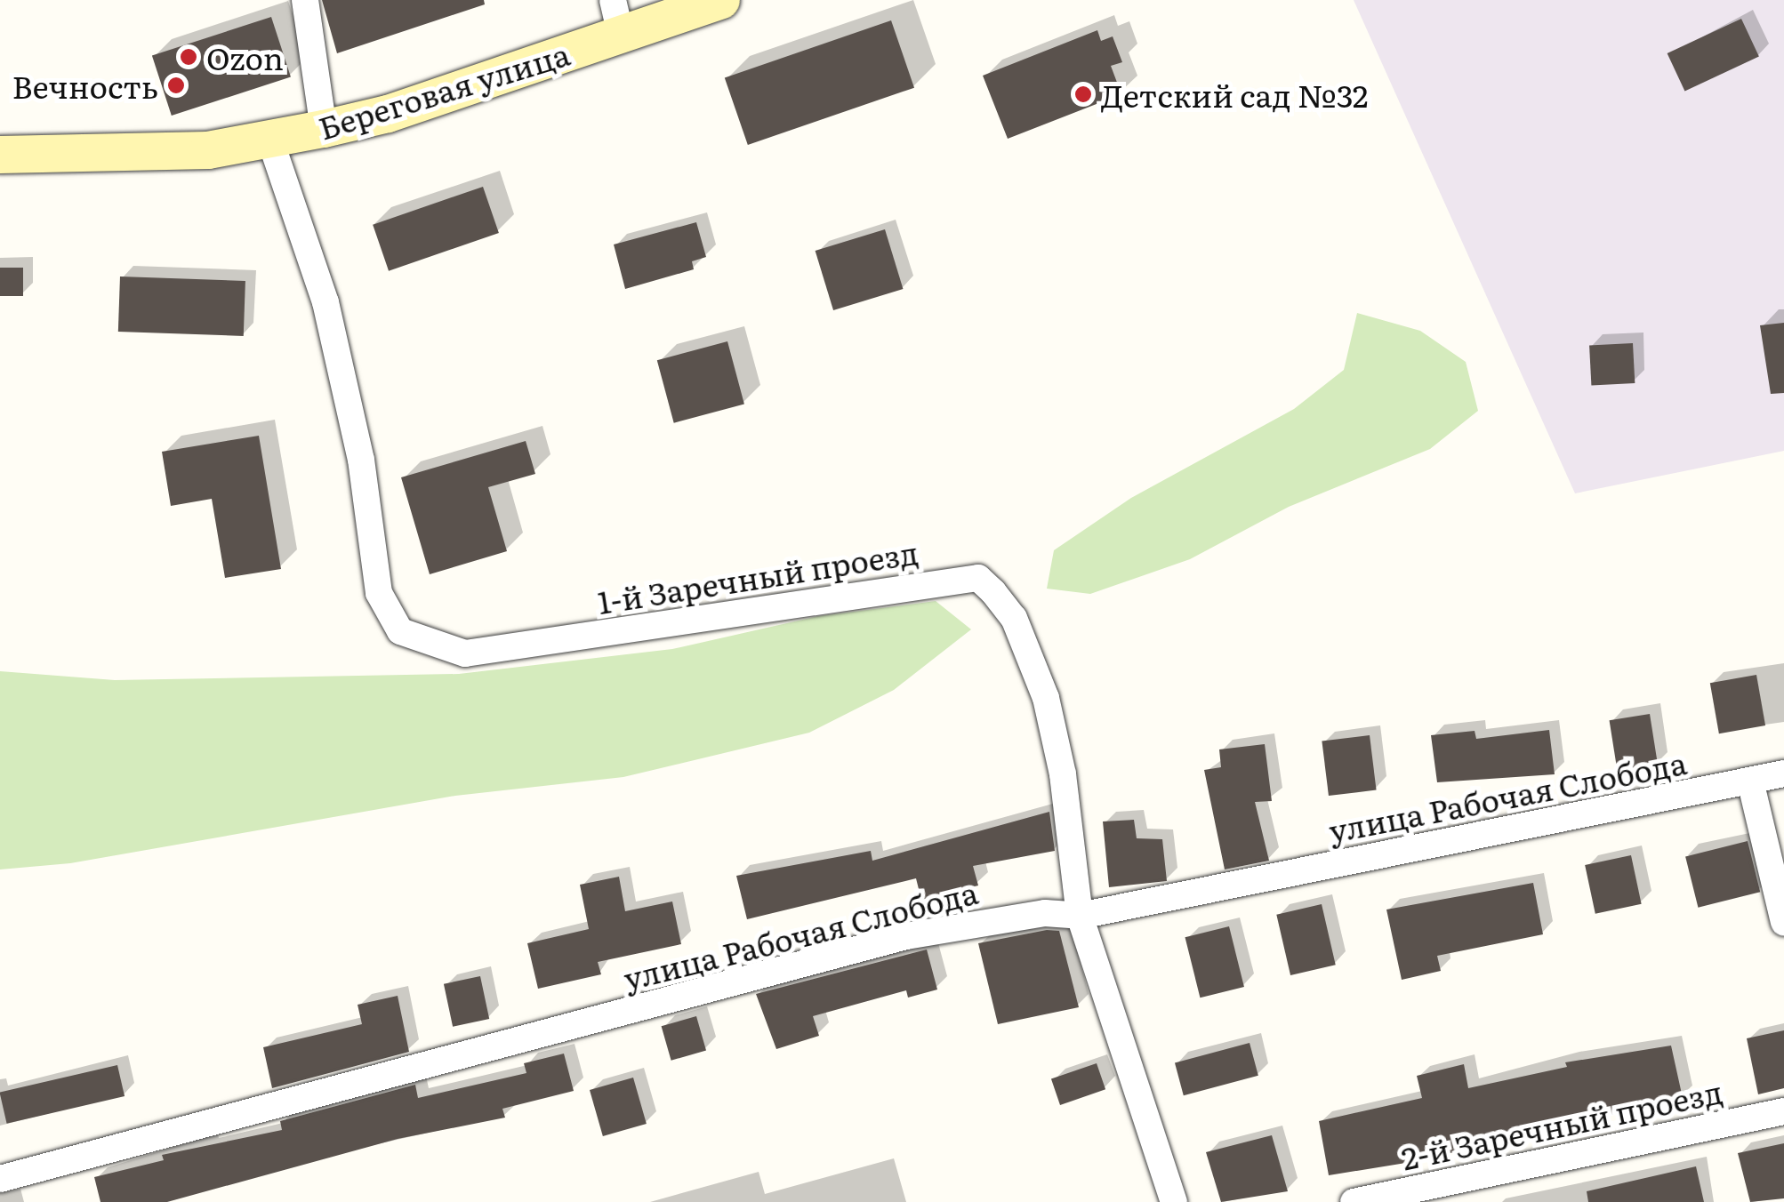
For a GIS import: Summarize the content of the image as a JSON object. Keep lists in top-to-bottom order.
{
  "streets": {
    "main road": ["Береговая улица"],
    "street": ["1-й Заречный проезд", "улица Рабочая Слобода", "2-й Заречный проезд"]
  },
  "crossings": [
    ["Береговая улица", "1-й Заречный проезд"],
    ["1-й Заречный проезд", "улица Рабочая Слобода"]
  ],
  "places": ["Ozon", "Вечность", "Детский сад №32"]
}
